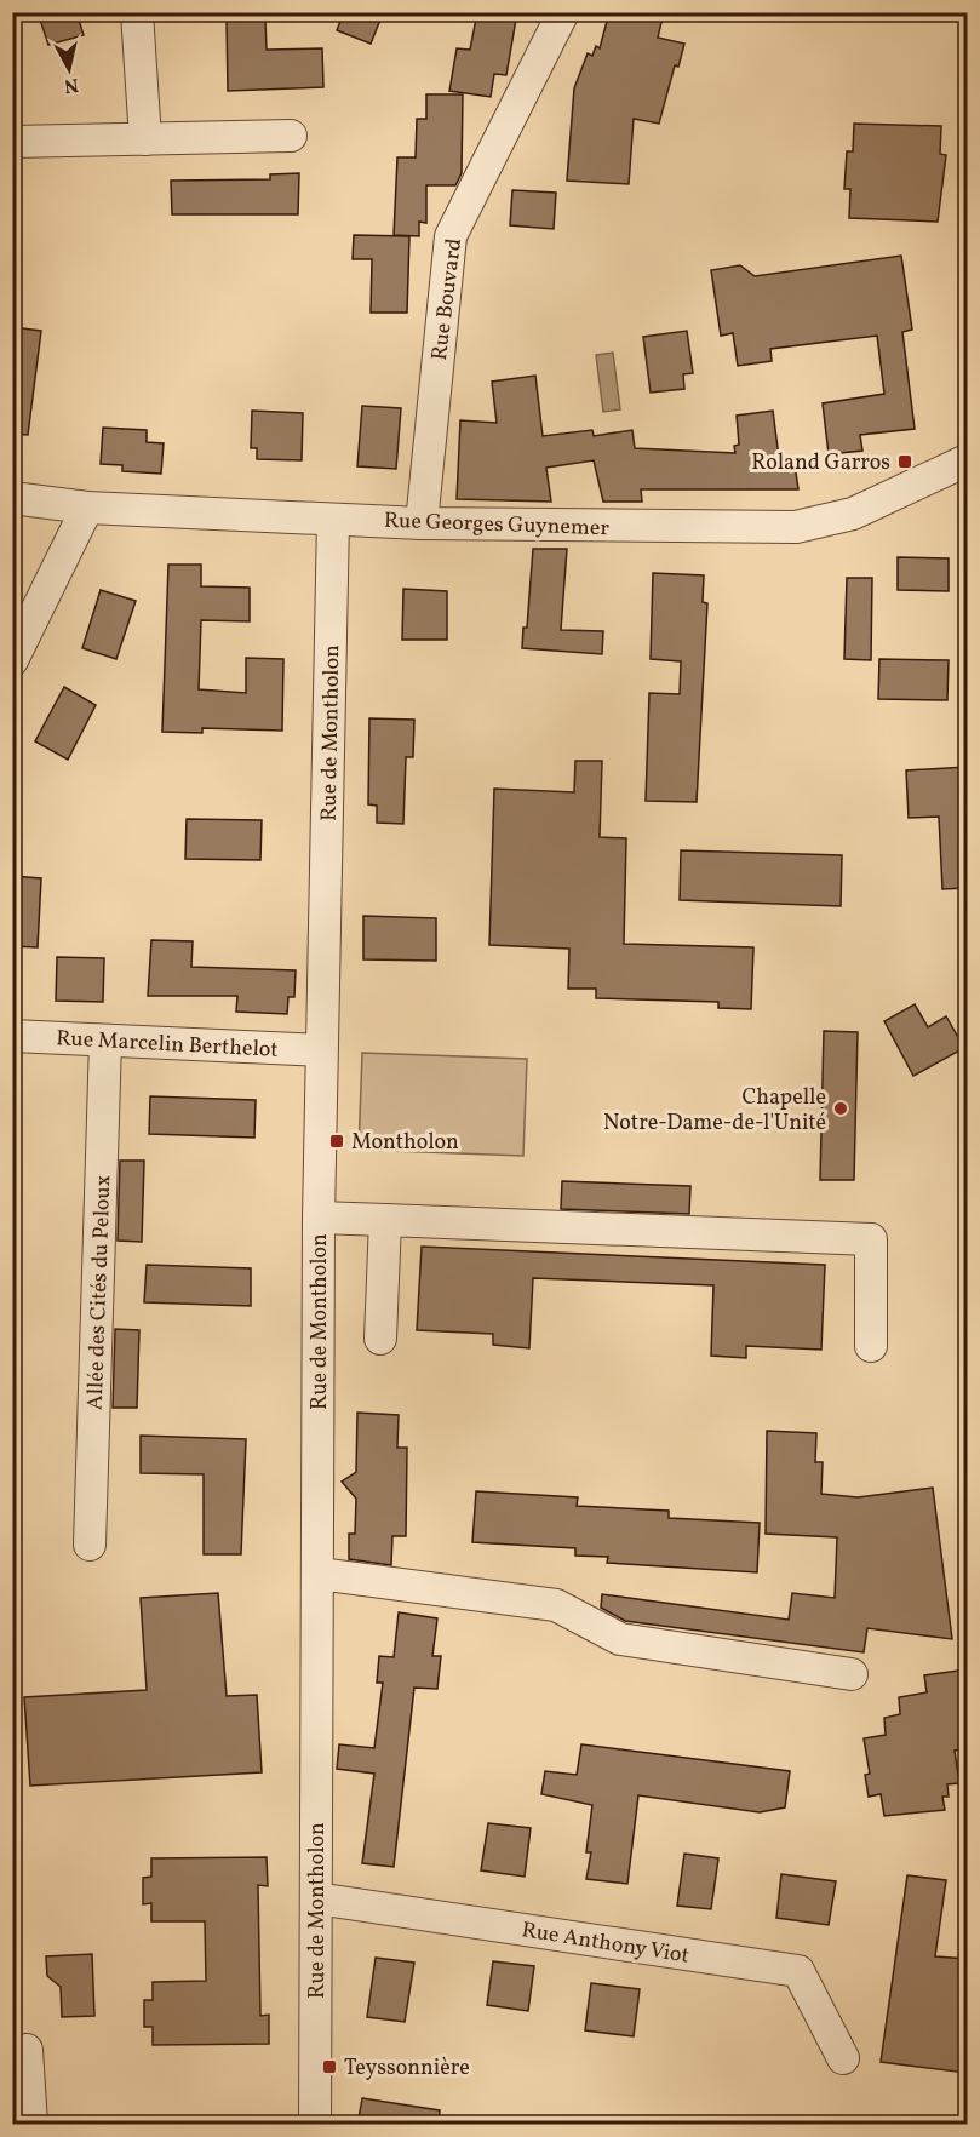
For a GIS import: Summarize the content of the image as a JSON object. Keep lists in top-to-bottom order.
{
  "streets": {
    "street": [
      "Rue Bouvard",
      "Rue Georges Guynemer",
      "Rue de Montholon",
      "Rue Marcelin Berthelot",
      "Allée des Cités du Peloux",
      "Rue Anthony Viot"
    ]
  },
  "crossings": [
    ["Rue Bouvard", "Rue Georges Guynemer"],
    ["Rue Georges Guynemer", "Rue de Montholon"],
    ["Rue de Montholon", "Rue Marcelin Berthelot"],
    ["Rue de Montholon", "Rue Anthony Viot"],
    ["Rue Marcelin Berthelot", "Allée des Cités du Peloux"]
  ],
  "places": {
    "transit": ["Roland Garros", "Montholon", "Teyssonnière"],
    "other": ["Chapelle Notre-Dame-de-l'Unité"]
  },
  "north": "bottom"
}
